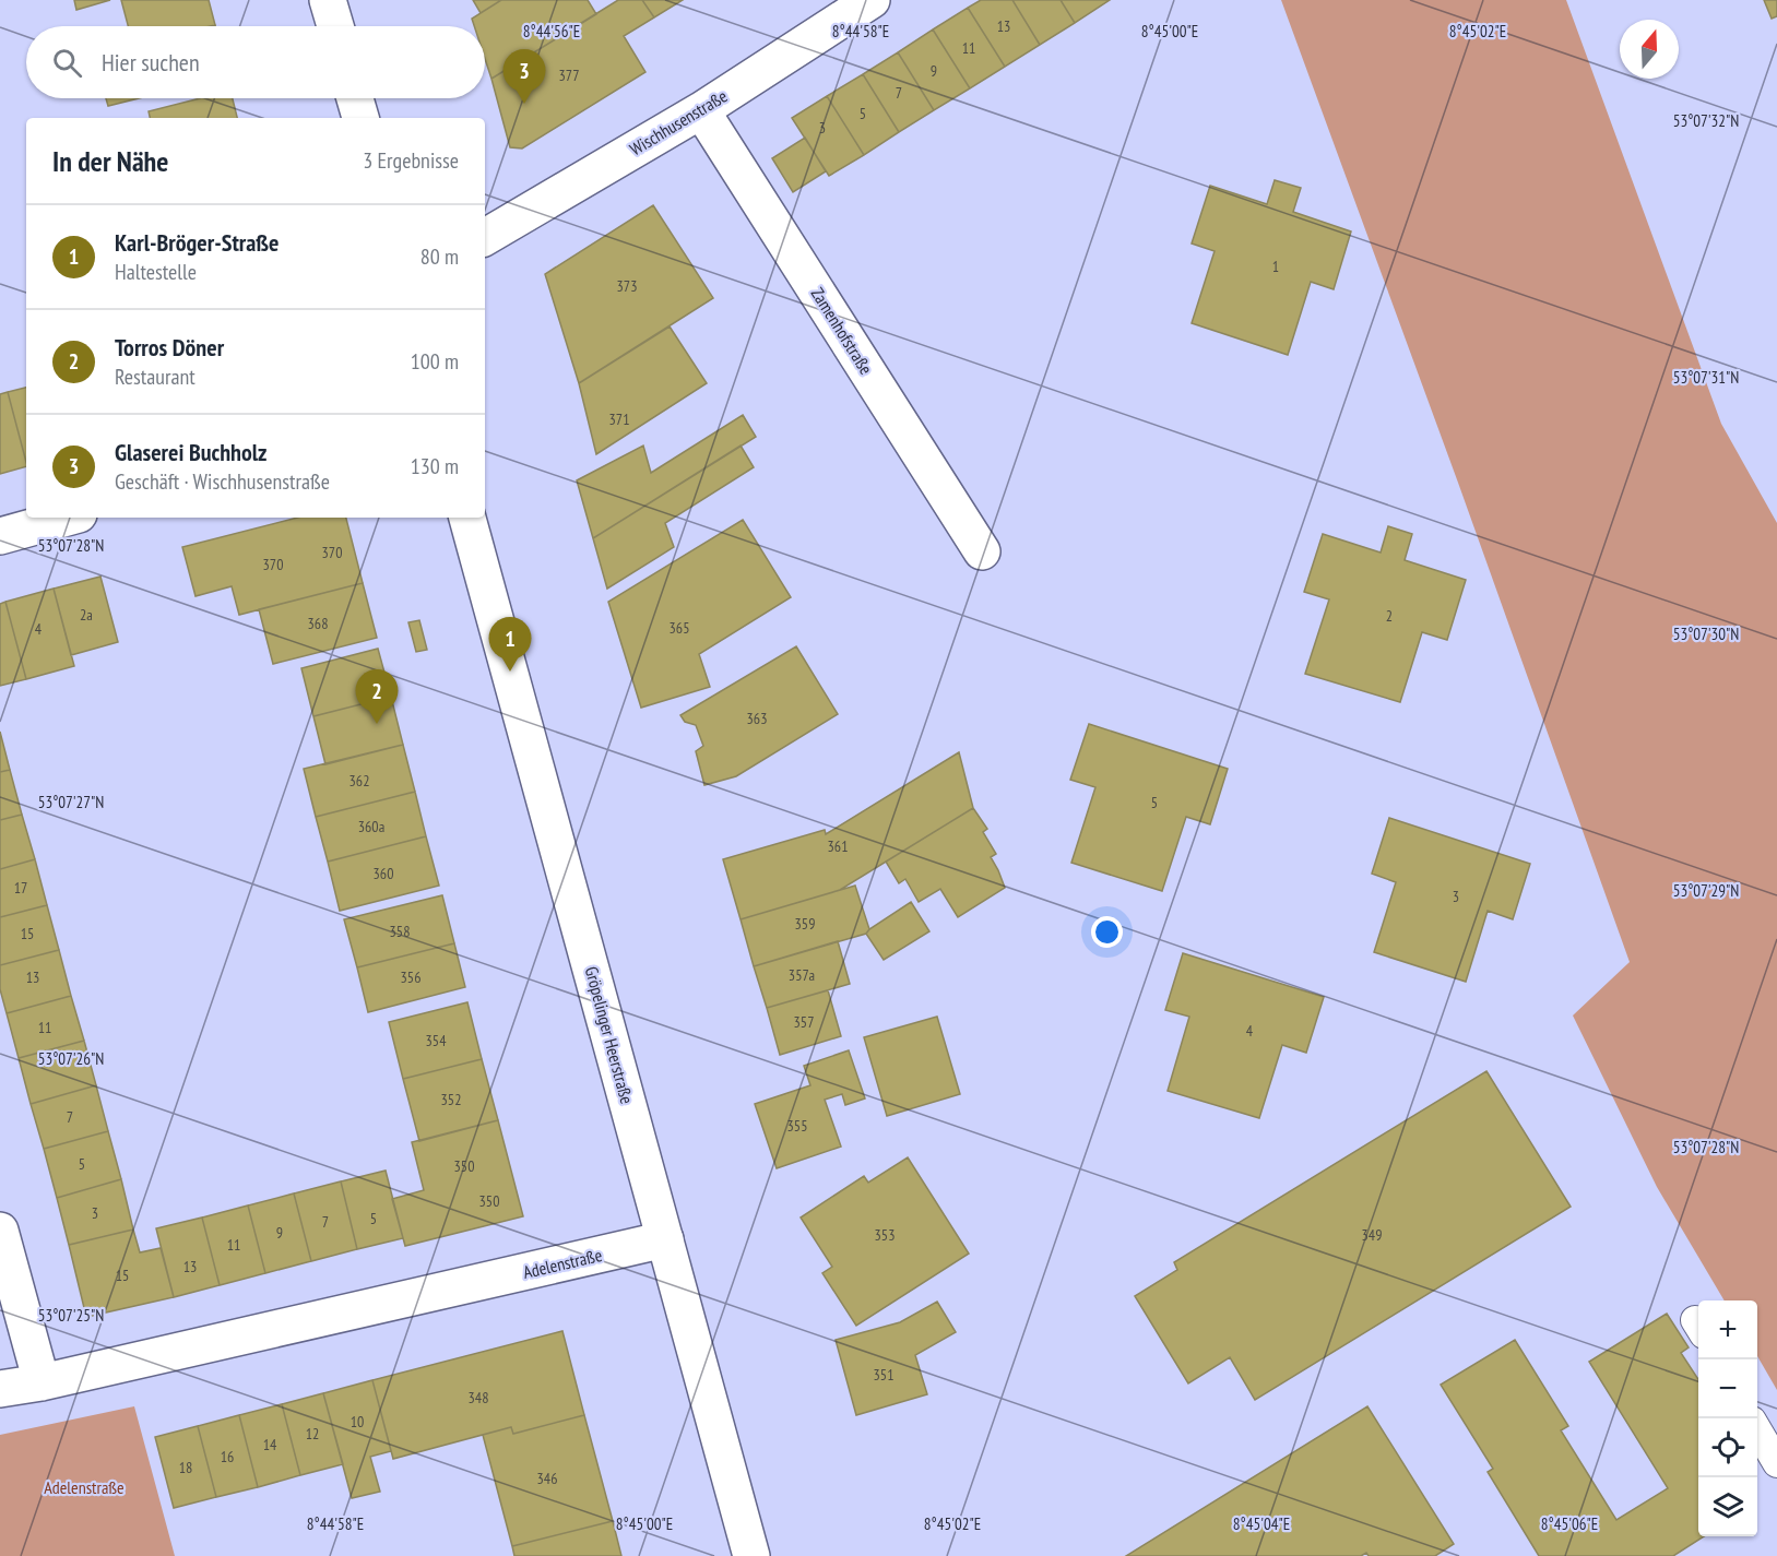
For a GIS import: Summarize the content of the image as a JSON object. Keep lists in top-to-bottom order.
{
  "streets": {
    "street": [
      "Wischhusenstraße",
      "Zamenhofstraße",
      "Gröpelinger Heerstraße",
      "Adelenstraße"
    ]
  },
  "crossings": [
    ["Wischhusenstraße", "Zamenhofstraße"],
    ["Gröpelinger Heerstraße", "Adelenstraße"]
  ],
  "parks": ["Adelenstraße"],
  "house_numbers": [
    "13",
    "11",
    "9",
    "377",
    "7",
    "5",
    "3",
    "1",
    "373",
    "371",
    "370",
    "370",
    "2a",
    "2",
    "368",
    "365",
    "4",
    "363",
    "362",
    "5",
    "360a",
    "361",
    "360",
    "17",
    "3",
    "359",
    "358",
    "15",
    "357a",
    "13",
    "356",
    "357",
    "11",
    "4",
    "354",
    "352",
    "7",
    "355",
    "5",
    "350",
    "350",
    "3",
    "5",
    "7",
    "9",
    "353",
    "349",
    "11",
    "13",
    "15",
    "351",
    "348",
    "10",
    "12",
    "14",
    "16",
    "18",
    "346"
  ],
  "north": "top",
  "page": {
    "search": "Hier suchen",
    "pins": ["3", "1", "2"],
    "heading": ["In der Nähe", "3 Ergebnisse"],
    "list": [
      {
        "mark": "1",
        "name": "Karl-Bröger-Straße",
        "note": "Haltestelle",
        "value": "80 m"
      },
      {
        "mark": "2",
        "name": "Torros Döner",
        "note": "Restaurant",
        "value": "100 m"
      },
      {
        "mark": "3",
        "name": "Glaserei Buchholz",
        "note": "Geschäft · Wischhusenstraße",
        "value": "130 m"
      }
    ],
    "map_buttons": ["+", "−"]
  },
  "coordinates": [
    "8°44'56\"E",
    "8°44'58\"E",
    "8°45'00\"E",
    "8°45'02\"E",
    "53°07'32\"N",
    "53°07'31\"N",
    "53°07'28\"N",
    "53°07'30\"N",
    "53°07'27\"N",
    "53°07'29\"N",
    "53°07'26\"N",
    "53°07'25\"N",
    "8°45'04\"E",
    "8°45'06\"E"
  ]
}
